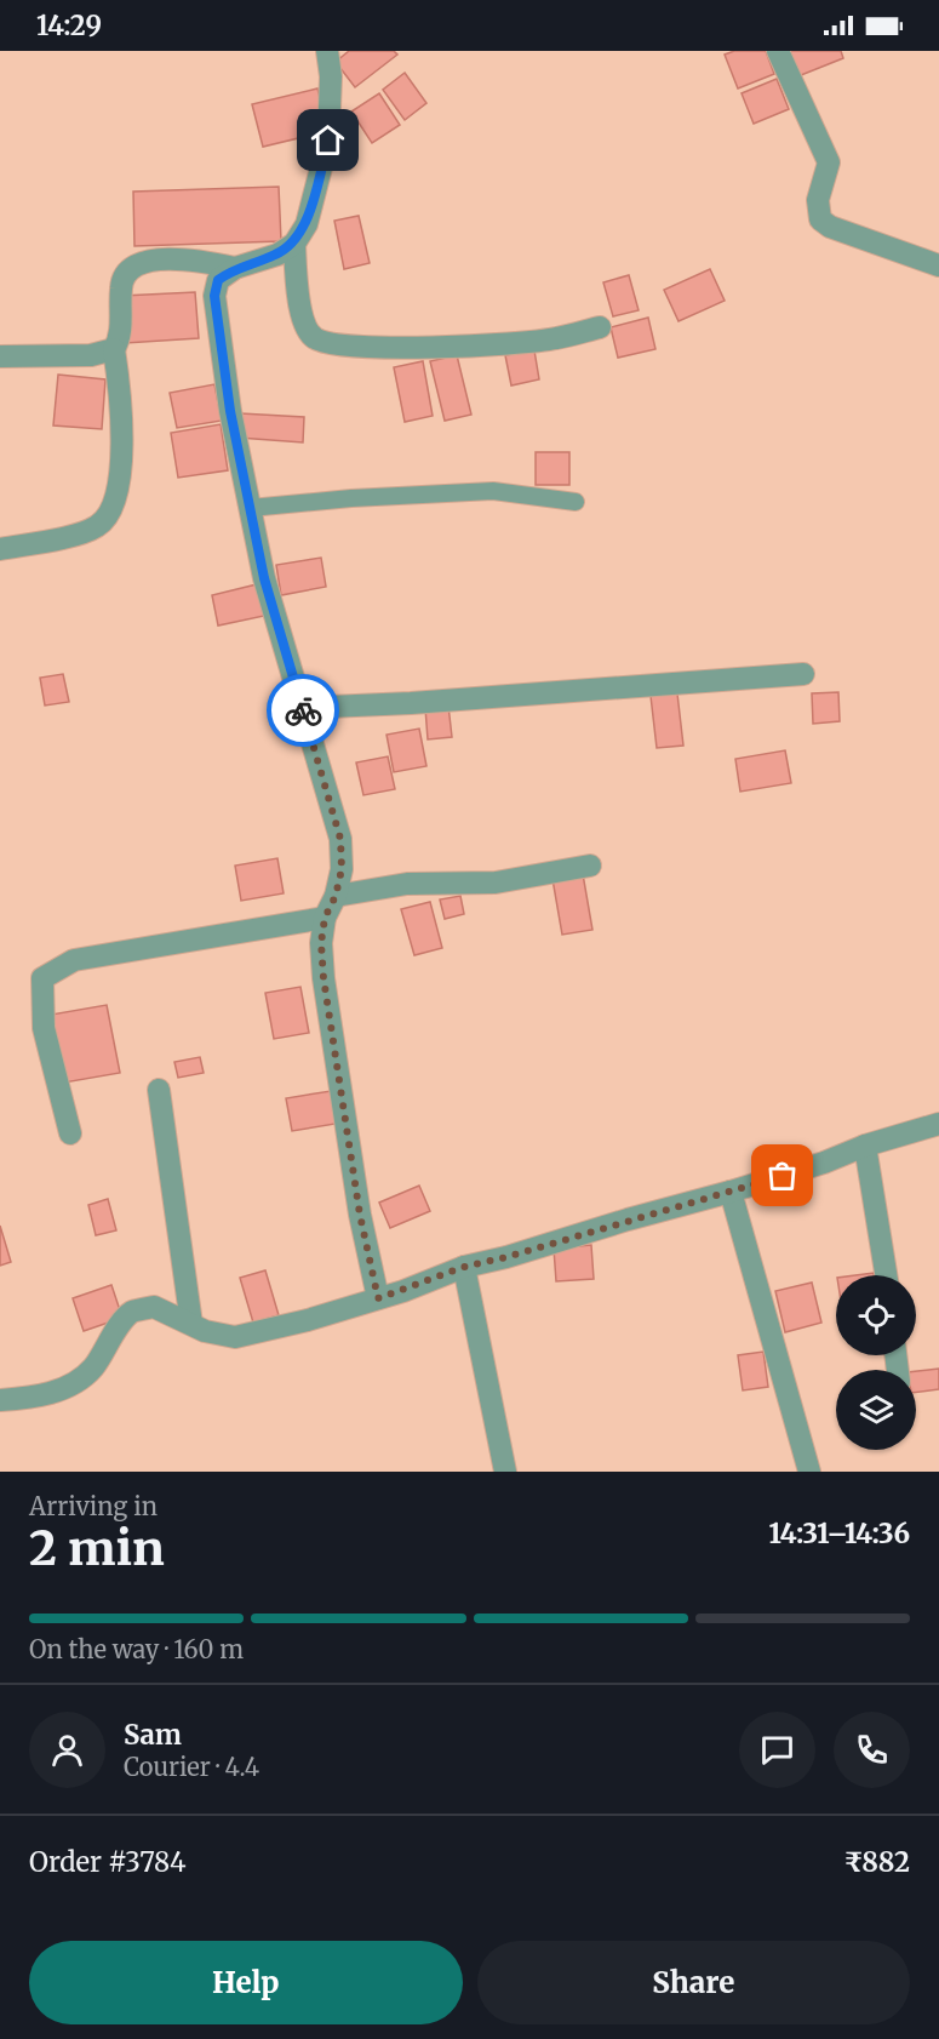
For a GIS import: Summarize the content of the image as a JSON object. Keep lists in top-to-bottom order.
{
  "page": {
    "status": "14:29",
    "heading": ["2 min", "Arriving in", "14:31–14:36"],
    "panel": [
      "Sam",
      "Courier · 4.4",
      "Order #3784",
      "₹882"
    ],
    "bar": "On the way · 160 m",
    "buttons": ["Help", "Share"]
  }
}
